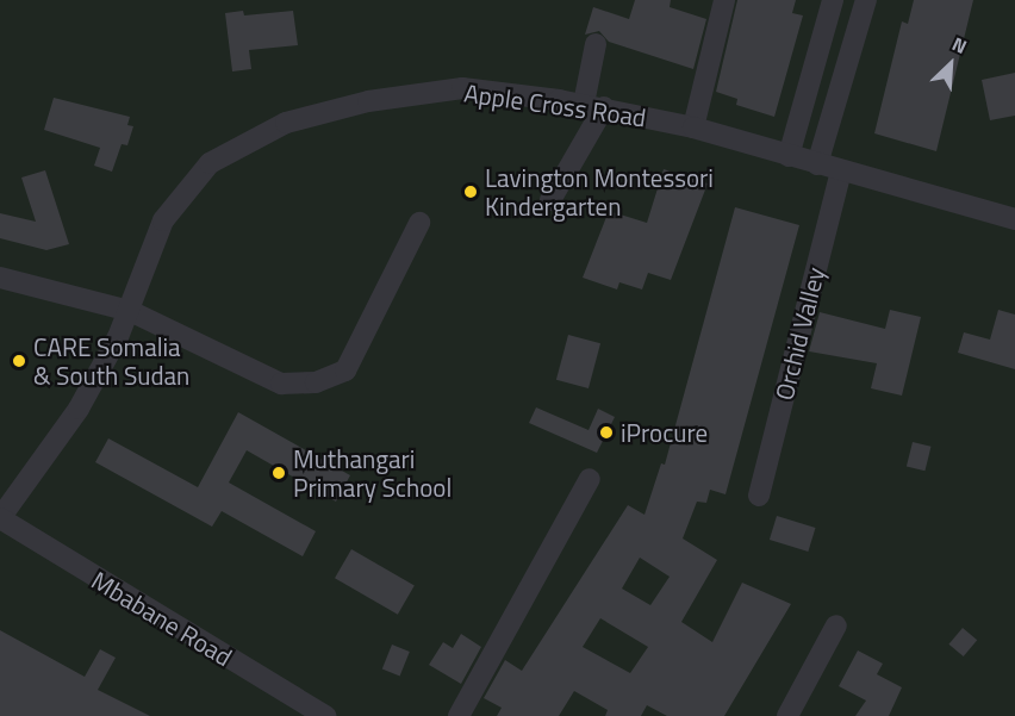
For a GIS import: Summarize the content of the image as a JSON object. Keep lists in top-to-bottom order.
{
  "streets": {
    "street": ["Apple Cross Road", "Orchid Valley", "Mbabane Road"]
  },
  "crossings": [
    ["Apple Cross Road", "Orchid Valley"],
    ["Apple Cross Road", "Mbabane Road"]
  ],
  "places": [
    "Lavington Montessori Kindergarten",
    "CARE Somalia & South Sudan",
    "iProcure",
    "Muthangari Primary School"
  ],
  "north": "top right"
}
